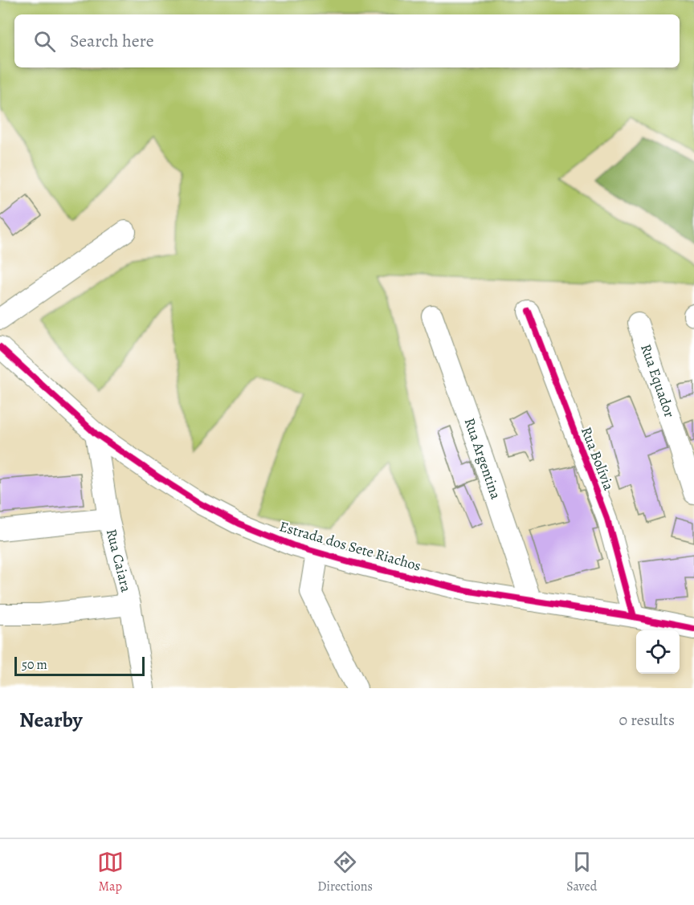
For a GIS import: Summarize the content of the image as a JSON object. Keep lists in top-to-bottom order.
{
  "streets": {
    "street": [
      "Rua Equador",
      "Rua Argentina",
      "Rua Bolívia",
      "Estrada dos Sete Riachos",
      "Rua Caiara"
    ]
  },
  "crossings": [
    ["Rua Argentina", "Estrada dos Sete Riachos"],
    ["Rua Bolívia", "Estrada dos Sete Riachos"],
    ["Estrada dos Sete Riachos", "Rua Caiara"]
  ],
  "scale_bar": "50 m",
  "page": {
    "search": "Search here",
    "scale": "50 m",
    "heading": ["Nearby", "0 results"],
    "nav": ["Map", "Directions", "Saved"]
  }
}
